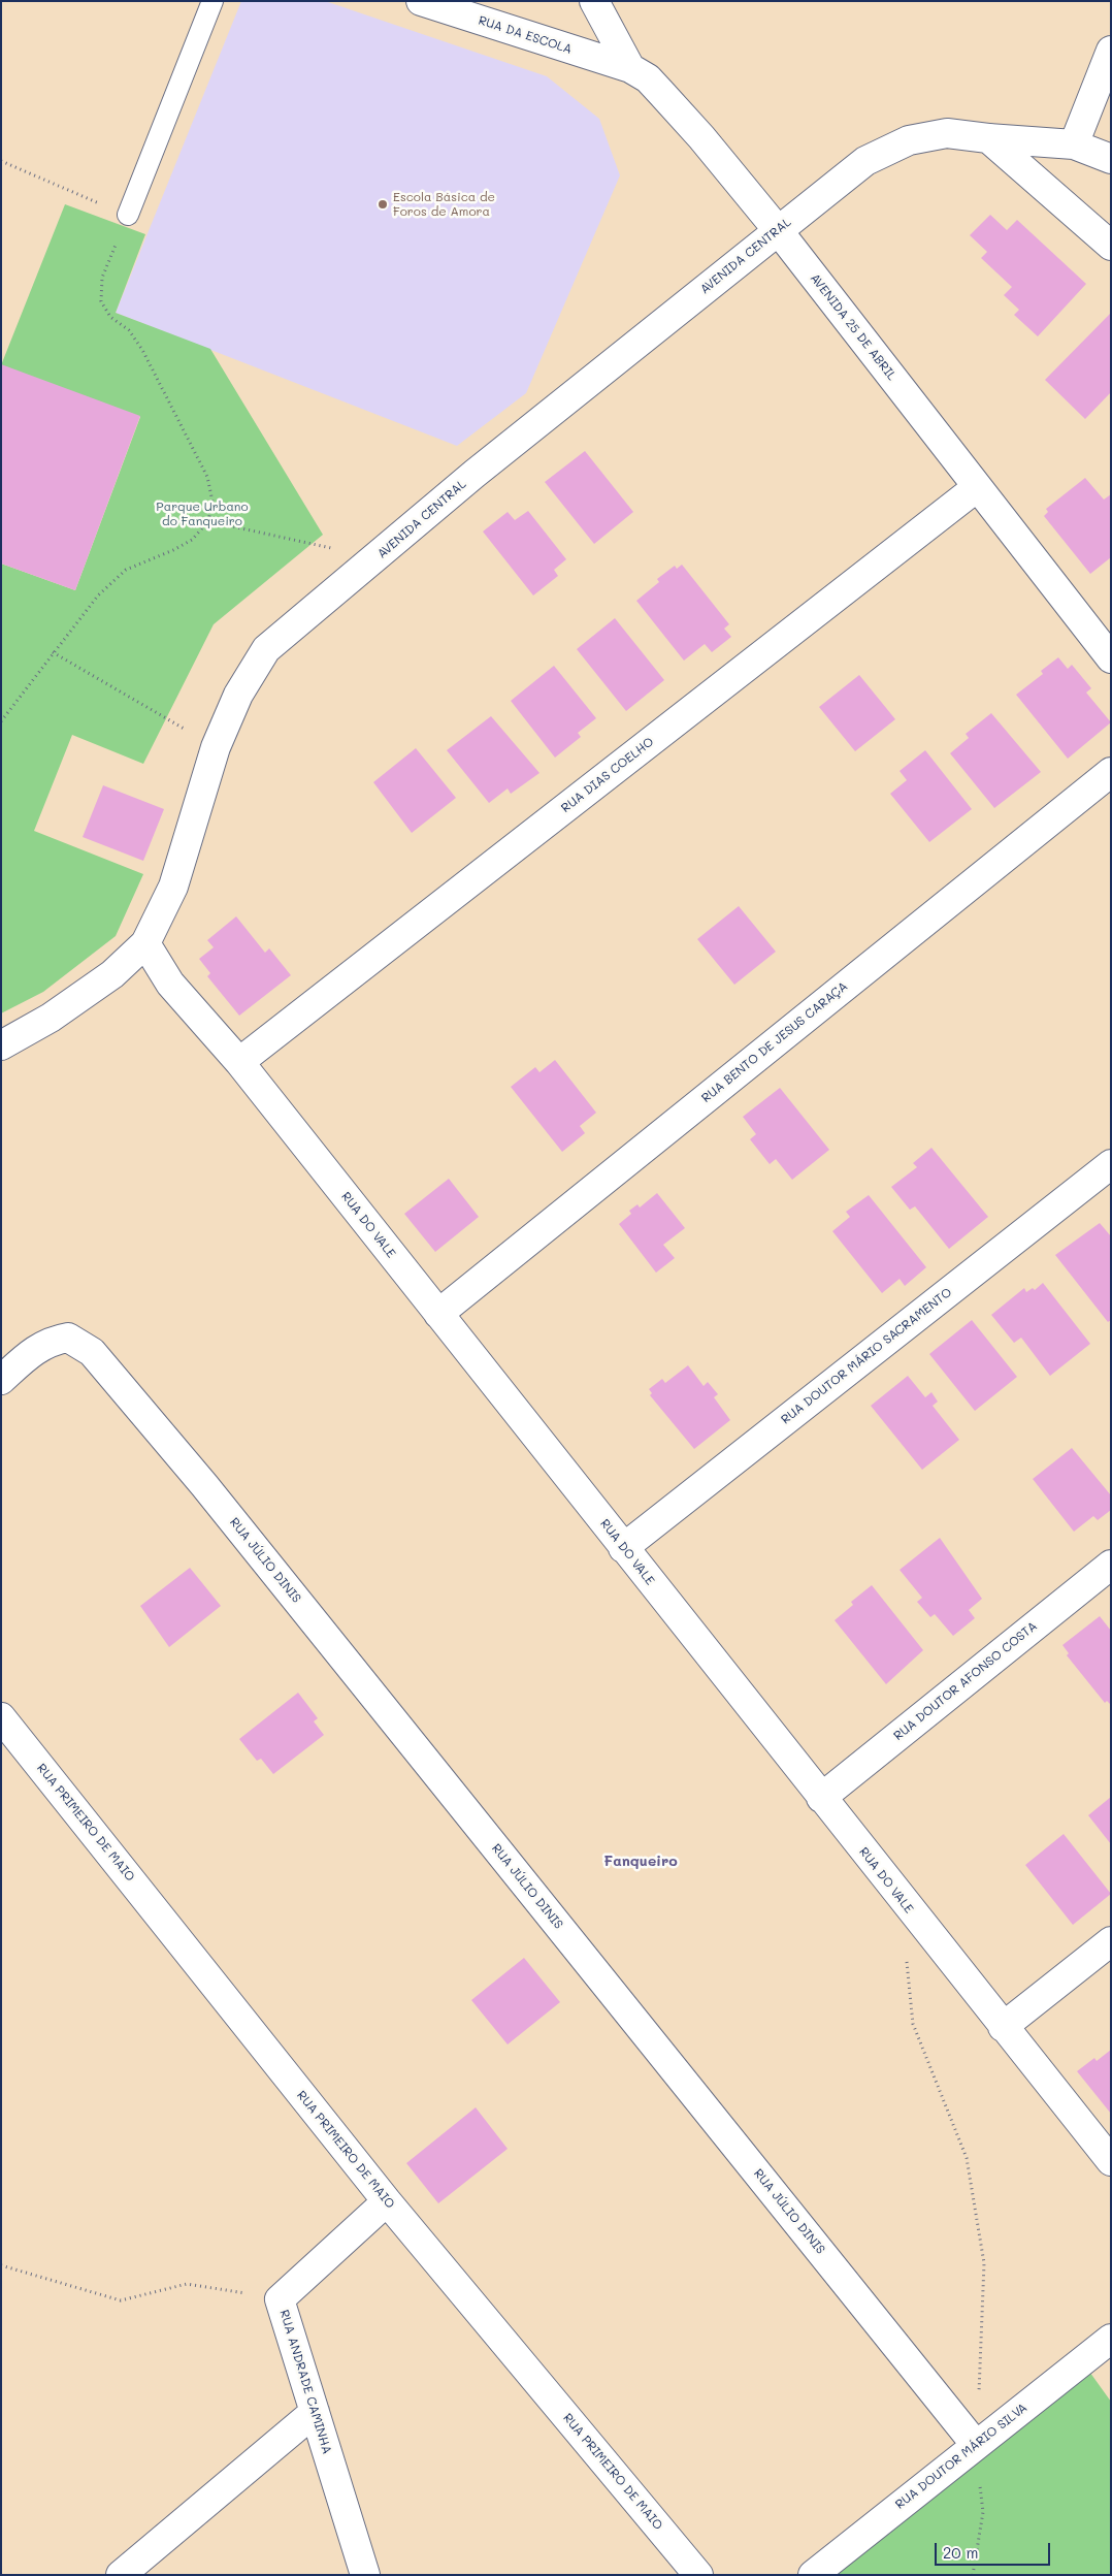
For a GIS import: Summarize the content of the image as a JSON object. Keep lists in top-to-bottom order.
{
  "streets": {
    "street": [
      "RUA DA ESCOLA",
      "AVENIDA CENTRAL",
      "AVENIDA 25 DE ABRIL",
      "RUA DIAS COELHO",
      "RUA BENTO DE JESUS CARAÇA",
      "RUA DO VALE",
      "RUA DOUTOR MÁRIO SACRAMENTO",
      "RUA JÚLIO DINIS",
      "RUA DOUTOR AFONSO COSTA",
      "RUA PRIMEIRO DE MAIO",
      "RUA ANDRADE CAMINHA",
      "RUA DOUTOR MÁRIO SILVA"
    ]
  },
  "crossings": [
    ["RUA DA ESCOLA", "AVENIDA 25 DE ABRIL"],
    ["AVENIDA CENTRAL", "AVENIDA 25 DE ABRIL"],
    ["AVENIDA CENTRAL", "RUA DO VALE"],
    ["AVENIDA 25 DE ABRIL", "RUA DIAS COELHO"],
    ["RUA DIAS COELHO", "RUA DO VALE"],
    ["RUA BENTO DE JESUS CARAÇA", "RUA DO VALE"],
    ["RUA DO VALE", "RUA DOUTOR MÁRIO SACRAMENTO"],
    ["RUA DO VALE", "RUA DOUTOR AFONSO COSTA"],
    ["RUA JÚLIO DINIS", "RUA DOUTOR MÁRIO SILVA"],
    ["RUA PRIMEIRO DE MAIO", "RUA ANDRADE CAMINHA"]
  ],
  "districts": ["Fanqueiro"],
  "parks": ["Parque Urbano do Fanqueiro"],
  "places": ["Escola Básica de Foros de Amora"],
  "scale_bar": "20 m"
}
